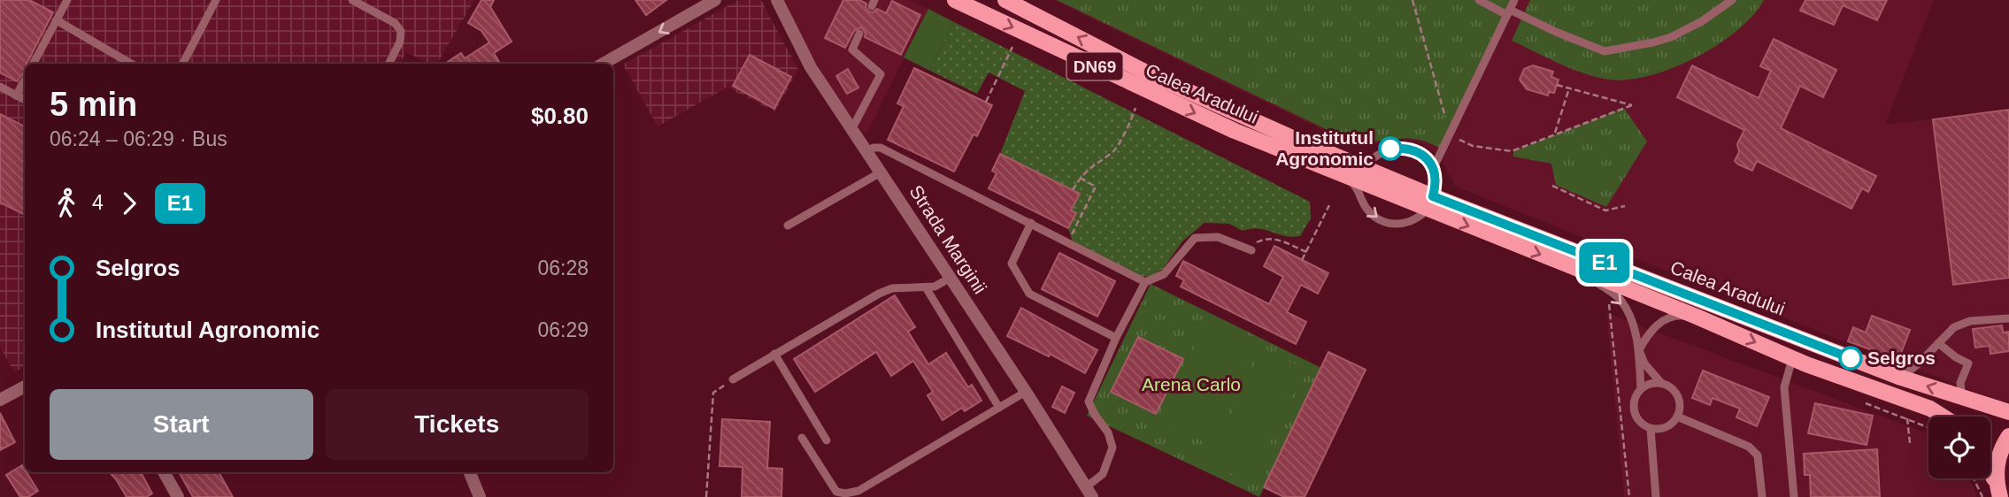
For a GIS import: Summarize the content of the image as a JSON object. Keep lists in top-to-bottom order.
{
  "streets": {
    "main road": ["DN69", "Calea Aradului"],
    "street": ["Strada Marginii"]
  },
  "parks": ["Arena Carlo"],
  "places": ["Institutul Agronomic", "Selgros"],
  "lines": ["bus line E1"],
  "page": {
    "on_map": "E1",
    "heading": ["5 min", "06:24 – 06:29 · Bus", "$0.80"],
    "legs": ["4", "E1"],
    "list": [
      {
        "name": "Selgros",
        "value": "06:28"
      },
      {
        "name": "Institutul Agronomic",
        "value": "06:29"
      }
    ],
    "buttons": ["Start", "Tickets"]
  }
}
